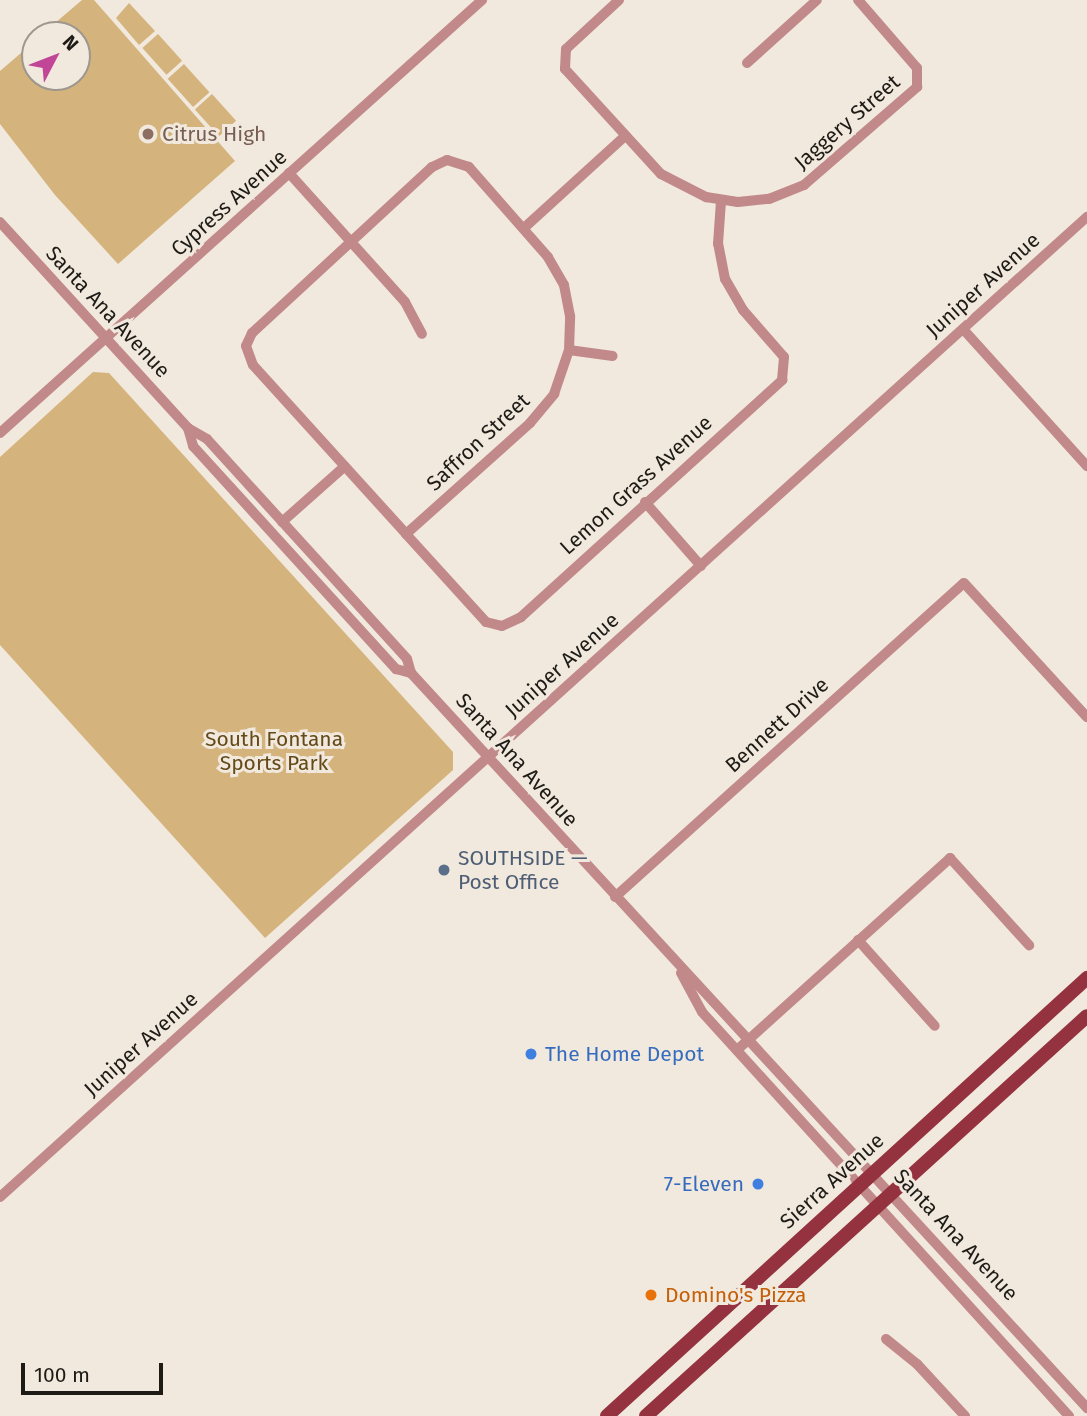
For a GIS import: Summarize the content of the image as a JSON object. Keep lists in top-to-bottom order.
{
  "streets": {
    "main road": ["Sierra Avenue"],
    "street": [
      "Jaggery Street",
      "Cypress Avenue",
      "Juniper Avenue",
      "Santa Ana Avenue",
      "Saffron Street",
      "Lemon Grass Avenue",
      "Bennett Drive"
    ]
  },
  "crossings": [
    ["Jaggery Street", "Lemon Grass Avenue"],
    ["Cypress Avenue", "Santa Ana Avenue"],
    ["Juniper Avenue", "Santa Ana Avenue"],
    ["Santa Ana Avenue", "Bennett Drive"],
    ["Santa Ana Avenue", "Sierra Avenue"],
    ["Saffron Street", "Lemon Grass Avenue"]
  ],
  "parks": ["South Fontana Sports Park"],
  "places": [
    "Citrus High",
    "SOUTHSIDE — Post Office",
    "The Home Depot",
    "7-Eleven",
    "Domino's Pizza"
  ],
  "scale_bar": "100 m",
  "north": "top right"
}
